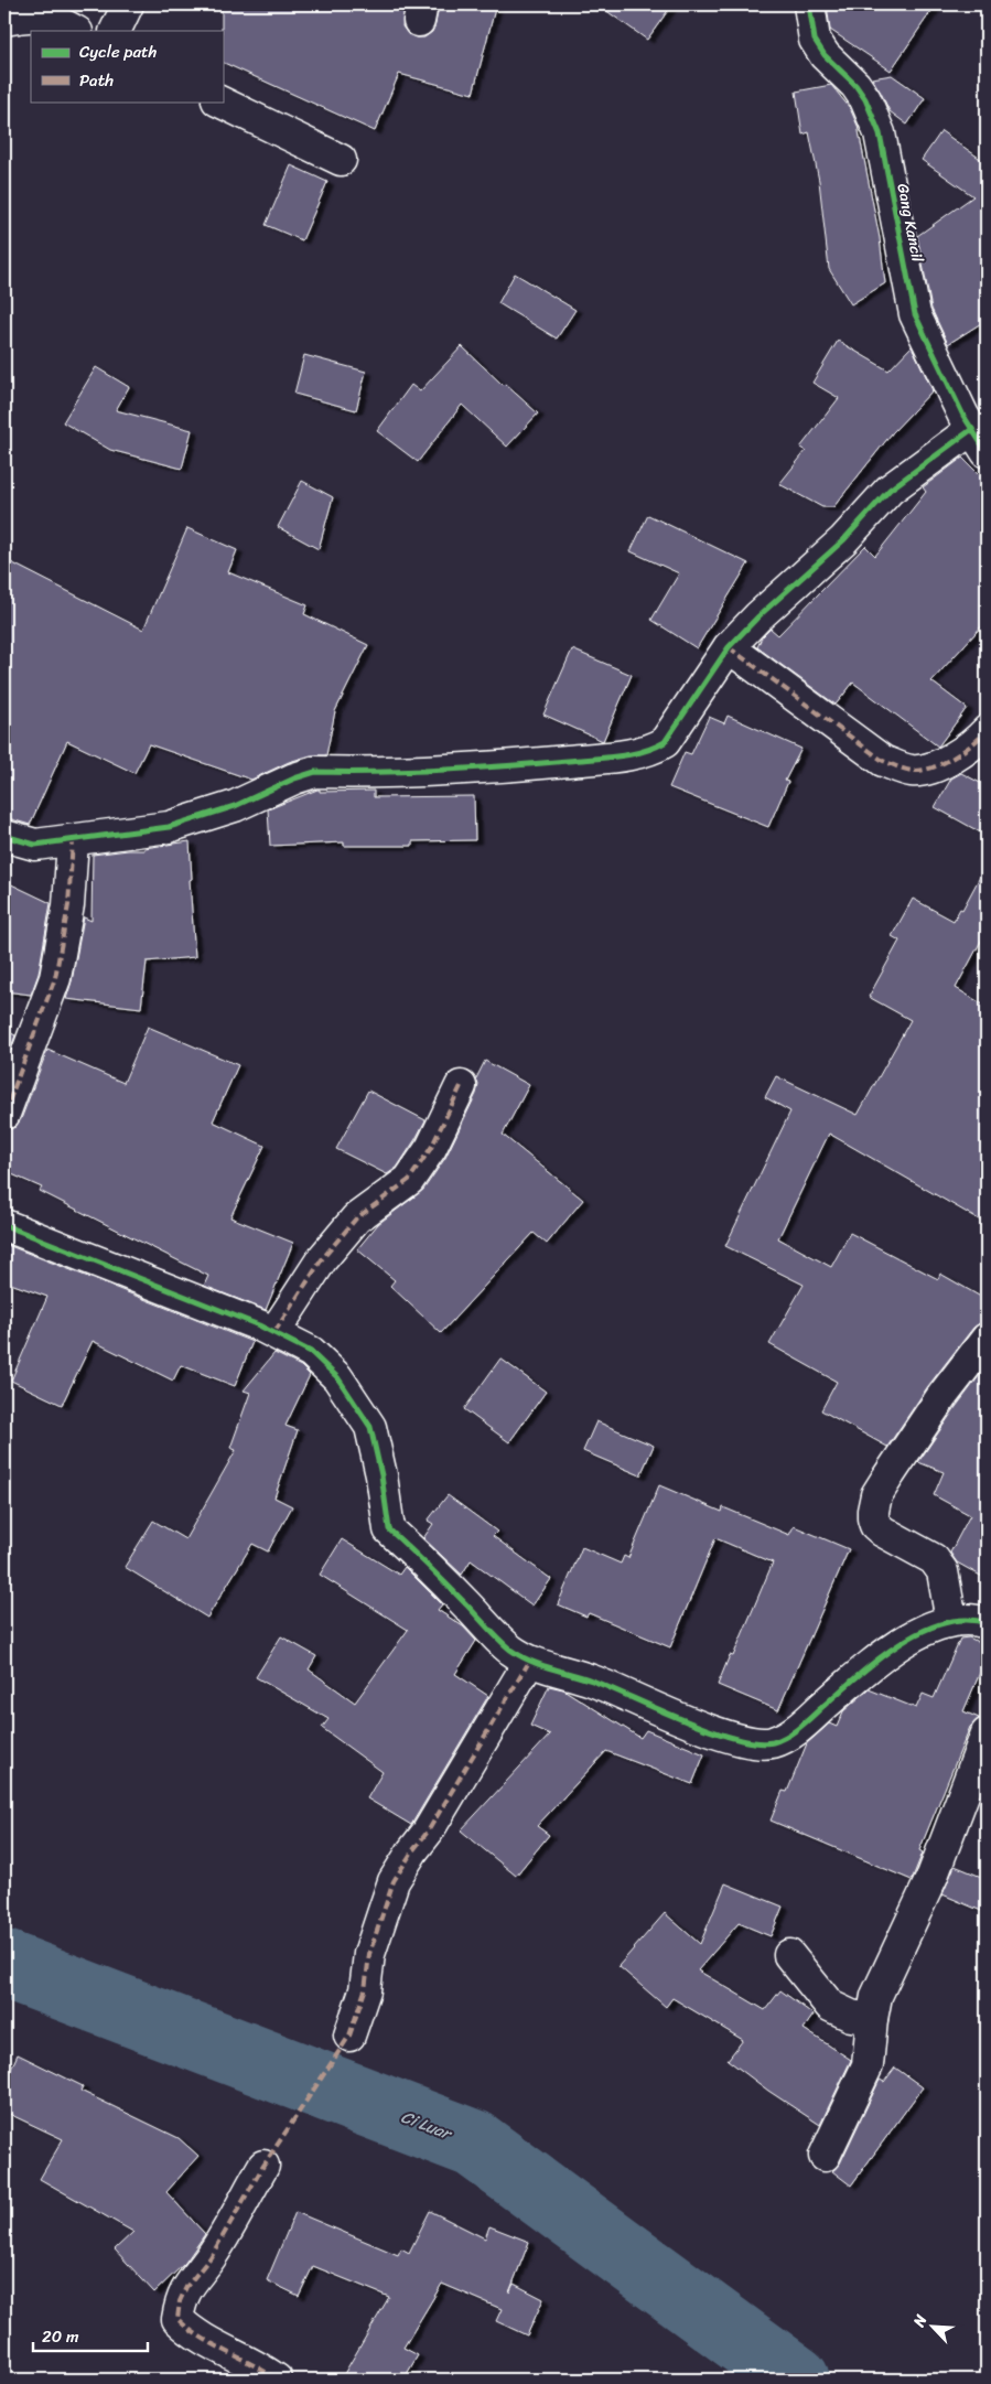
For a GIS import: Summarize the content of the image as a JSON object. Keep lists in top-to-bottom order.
{
  "streets": {
    "street": ["Gang Kancil"]
  },
  "water": ["Ci Luar"],
  "legend": ["Cycle path", "Path"],
  "scale_bar": "20 m",
  "north": "top left"
}
